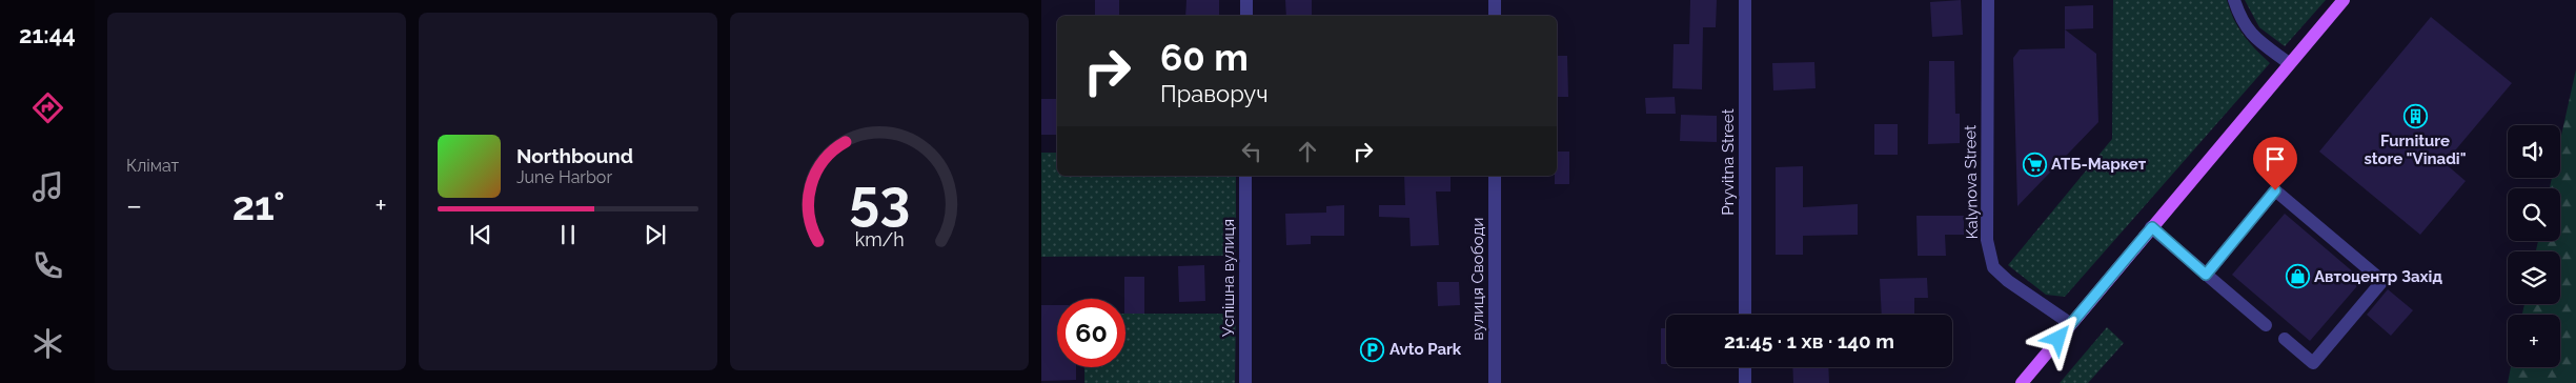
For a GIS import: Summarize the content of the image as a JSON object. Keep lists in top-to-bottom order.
{
  "streets": {
    "street": [
      "Pryvitna Street",
      "Kalynova Street",
      "Успішна вулиця",
      "вулиця Свободи"
    ]
  },
  "places": {
    "building": ["Furniture store \"Vinadi\""],
    "supermarket": ["АТБ-Маркет"],
    "shop": ["Автоцентр Захід"],
    "parking": ["Avto Park"]
  },
  "page": {
    "tabs": "21:44",
    "tile": "Клімат",
    "turn": ["60 m", "Праворуч"],
    "map_buttons": "+",
    "song": ["Northbound", "June Harbor"],
    "heat": ["−", "21°", "+"],
    "limit": "60",
    "trip": "21:45 · 1 хв · 140 m",
    "gauge": ["53", "km/h"]
  }
}
